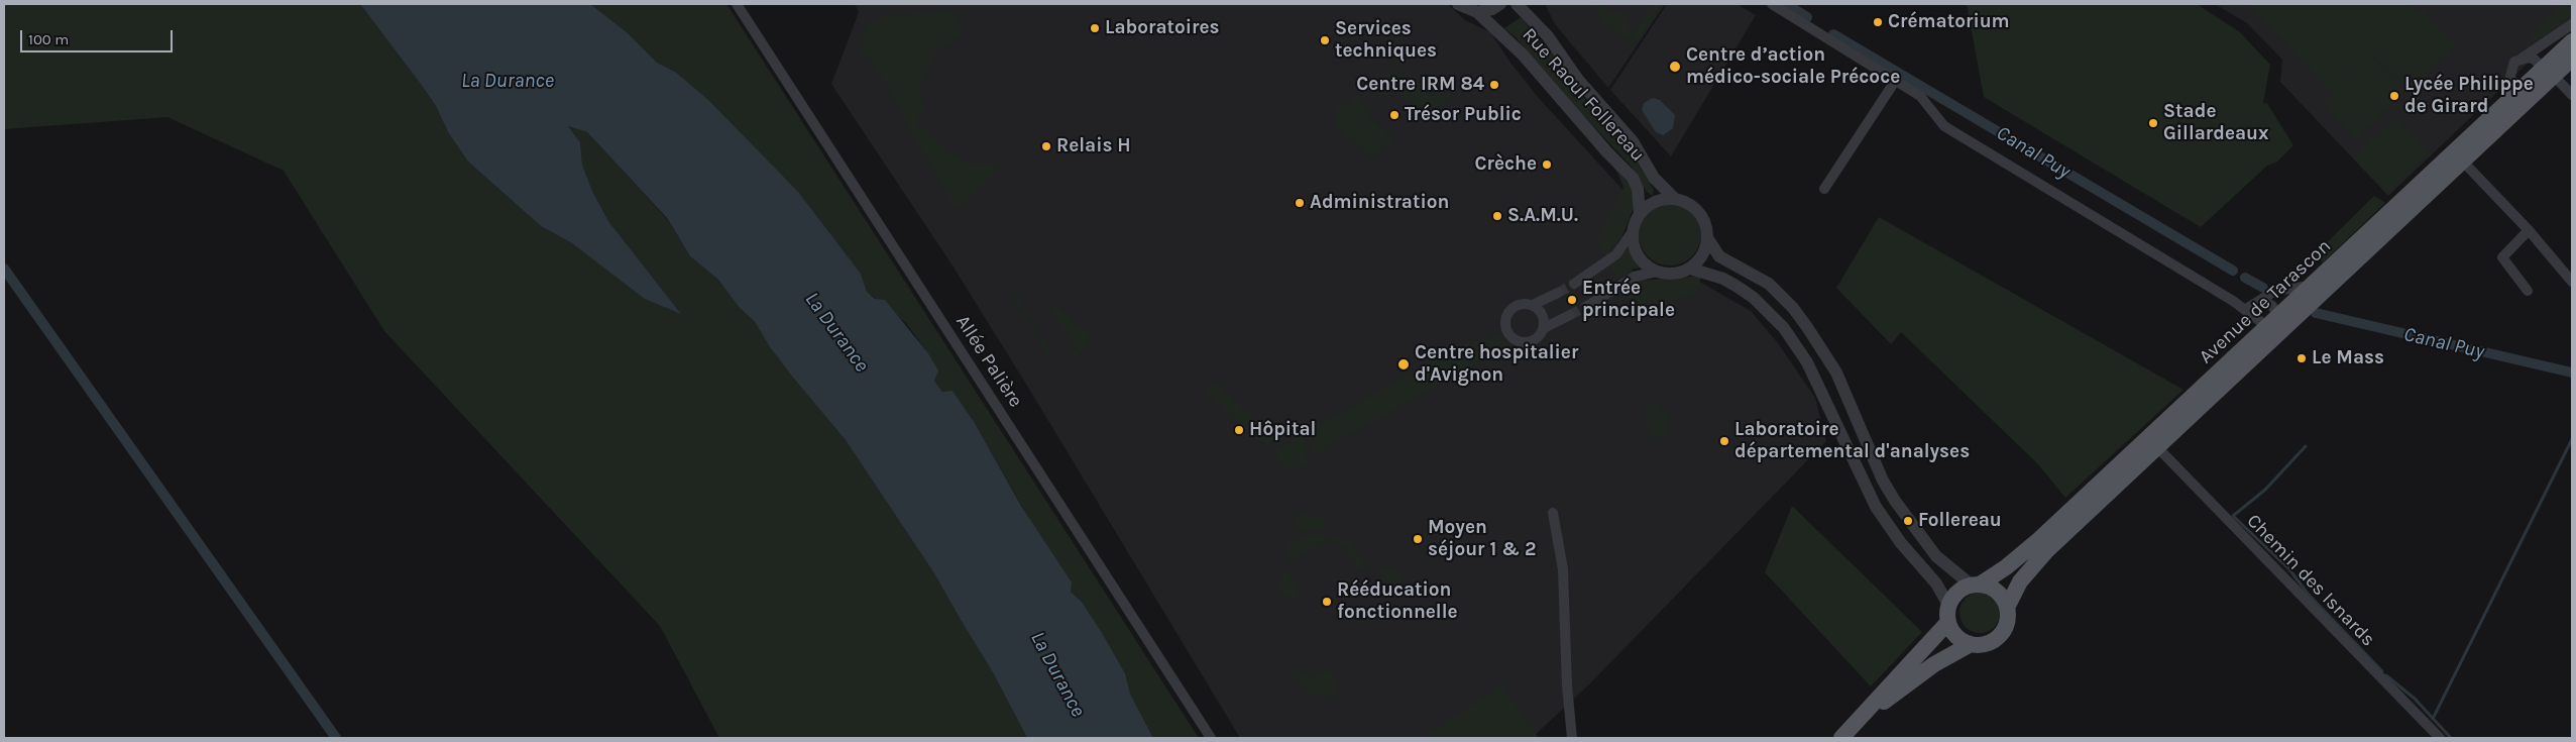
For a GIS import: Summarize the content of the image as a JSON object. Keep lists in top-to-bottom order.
{
  "streets": {
    "main road": ["Avenue de Tarascon"],
    "street": ["Rue Raoul Follereau", "Allée Palière", "Chemin des Isnards"]
  },
  "crossings": [
    ["Avenue de Tarascon", "Chemin des Isnards"]
  ],
  "water": ["La Durance", "Canal Puy"],
  "places": [
    "Crématorium",
    "Laboratoires",
    "Services techniques",
    "Centre d’action médico-sociale Précoce",
    "Centre IRM 84",
    "Lycée Philippe de Girard",
    "Trésor Public",
    "Stade Gillardeaux",
    "Relais H",
    "Crèche",
    "Administration",
    "S.A.M.U.",
    "Entrée principale",
    "Le Mass",
    "Centre hospitalier d'Avignon",
    "Hôpital",
    "Laboratoire départemental d'analyses",
    "Follereau",
    "Moyen séjour 1 & 2",
    "Rééducation fonctionnelle"
  ],
  "scale_bar": "100 m"
}
